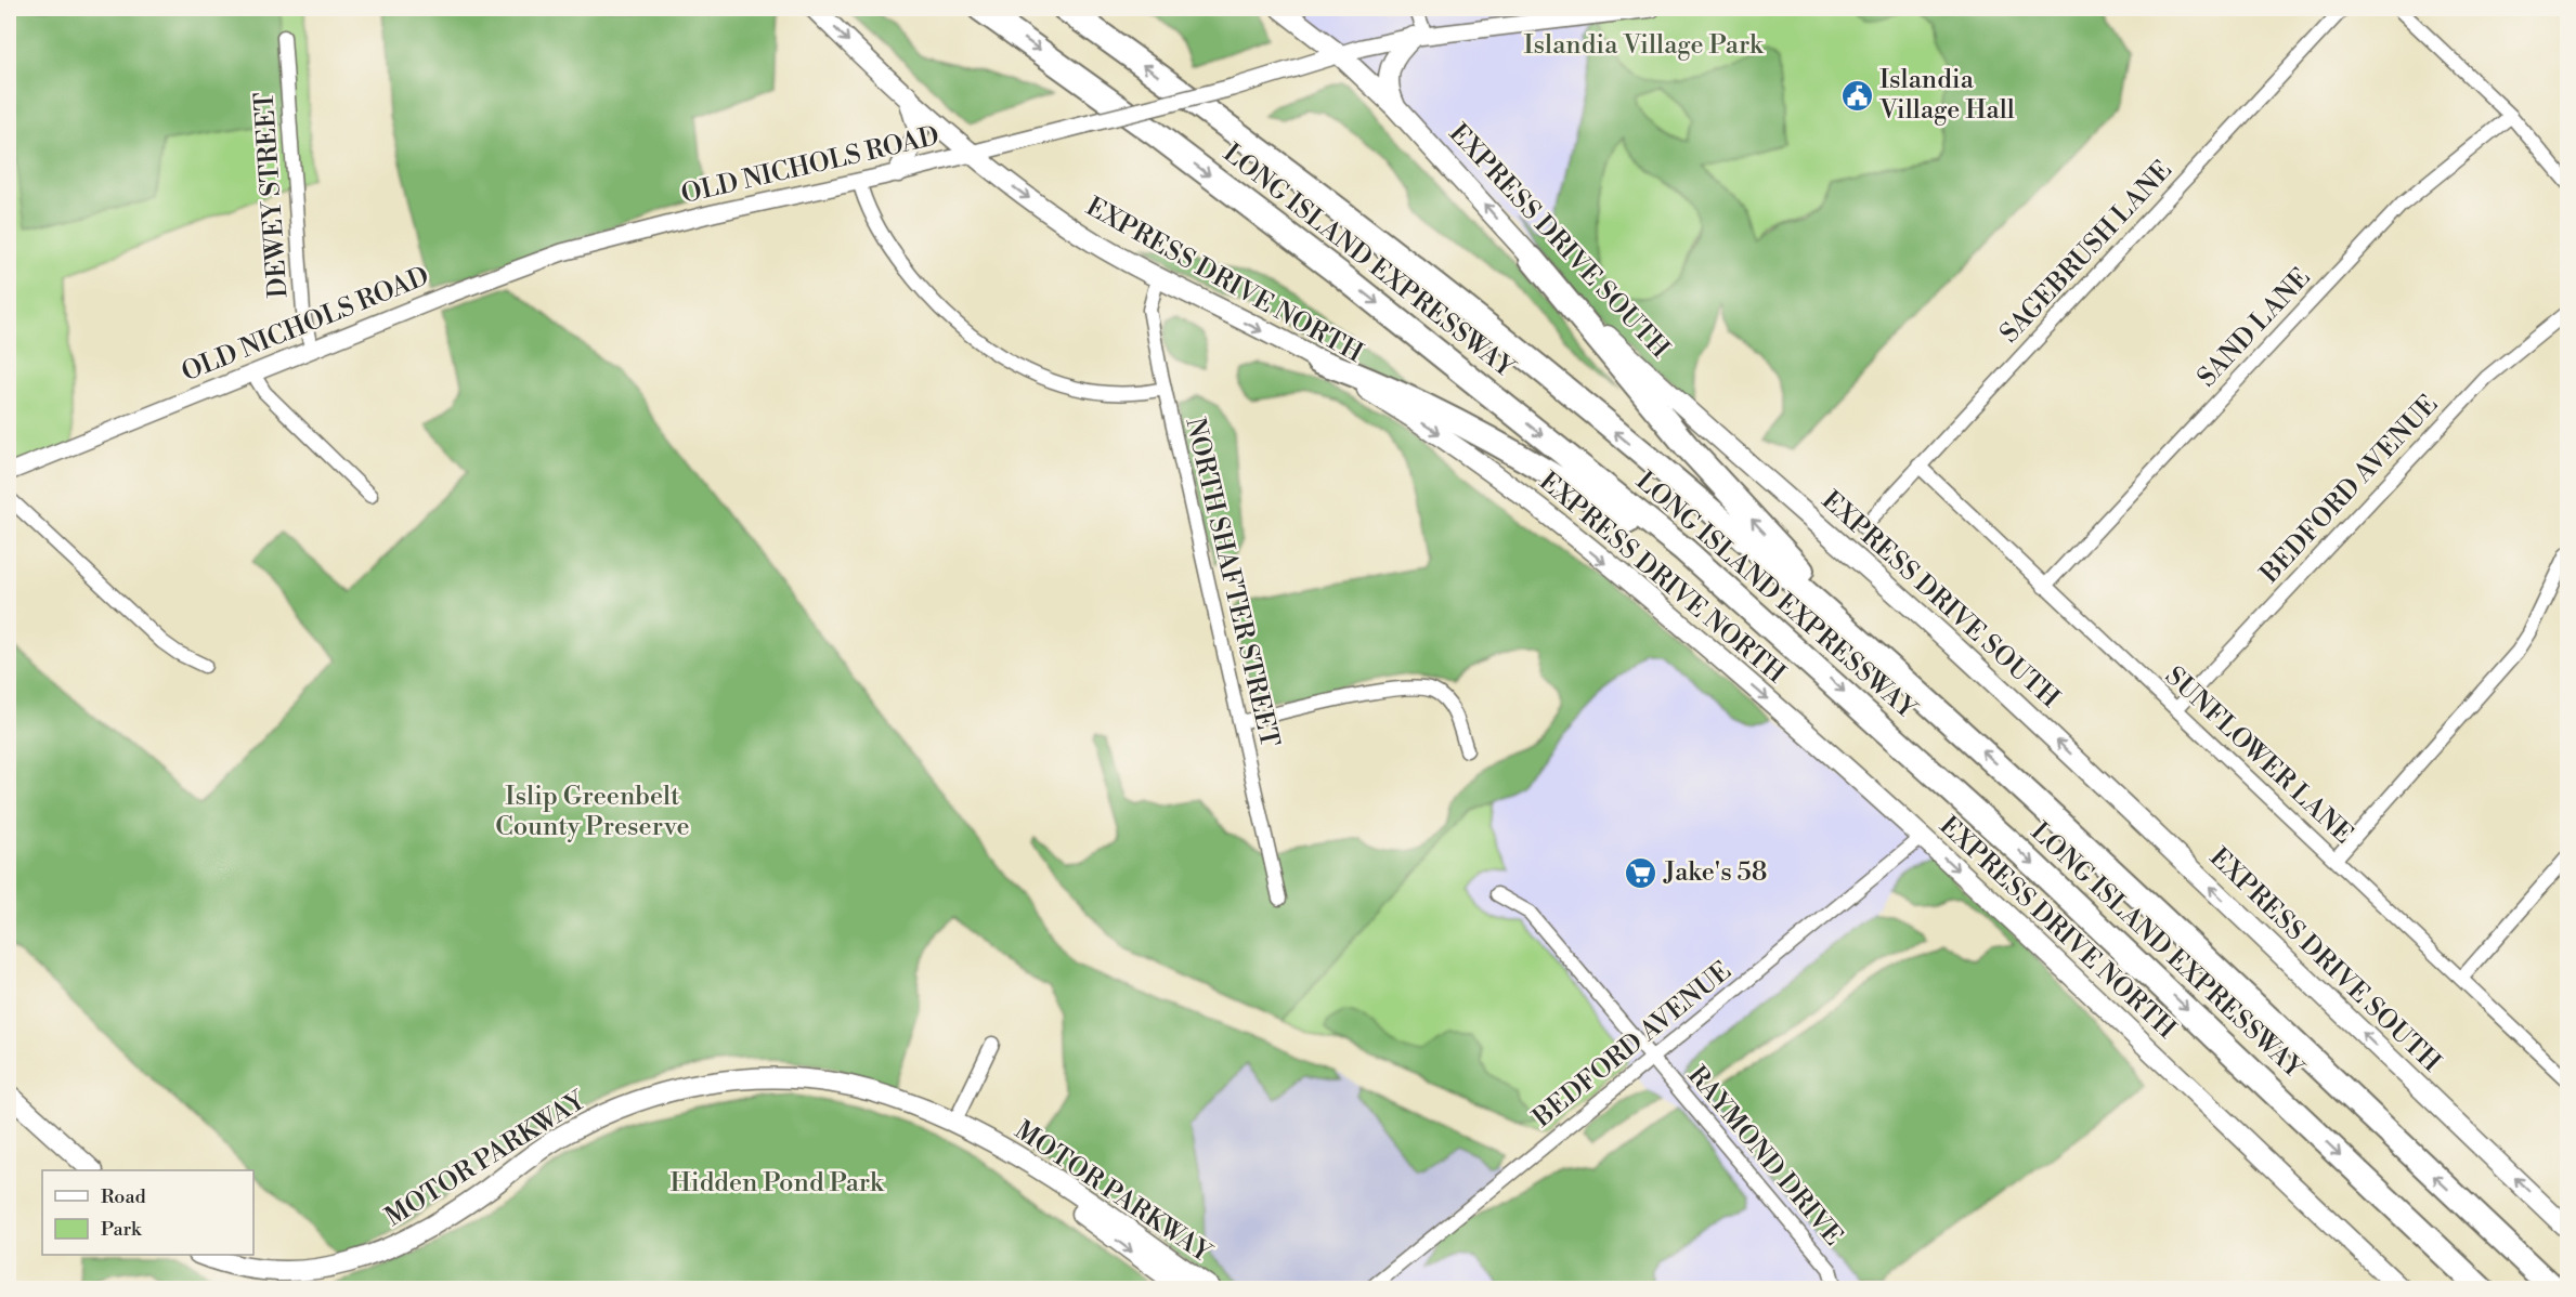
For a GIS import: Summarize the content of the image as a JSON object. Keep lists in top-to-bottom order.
{
  "streets": {
    "highway": ["LONG ISLAND EXPRESSWAY"],
    "main road": ["EXPRESS DRIVE SOUTH", "EXPRESS DRIVE NORTH", "MOTOR PARKWAY"],
    "street": [
      "OLD NICHOLS ROAD",
      "DEWEY STREET",
      "SAGEBRUSH LANE",
      "SAND LANE",
      "BEDFORD AVENUE",
      "NORTH SHAFTER STREET",
      "SUNFLOWER LANE",
      "RAYMOND DRIVE"
    ]
  },
  "crossings": [
    ["OLD NICHOLS ROAD", "DEWEY STREET"],
    ["OLD NICHOLS ROAD", "EXPRESS DRIVE SOUTH"],
    ["OLD NICHOLS ROAD", "EXPRESS DRIVE NORTH"],
    ["SAGEBRUSH LANE", "SUNFLOWER LANE"],
    ["EXPRESS DRIVE NORTH", "BEDFORD AVENUE"],
    ["EXPRESS DRIVE NORTH", "NORTH SHAFTER STREET"],
    ["SAND LANE", "SUNFLOWER LANE"],
    ["BEDFORD AVENUE", "SUNFLOWER LANE"],
    ["BEDFORD AVENUE", "RAYMOND DRIVE"]
  ],
  "one_way": ["EXPRESS DRIVE SOUTH", "EXPRESS DRIVE NORTH"],
  "parks": ["Islandia Village Park", "Islip Greenbelt County Preserve", "Hidden Pond Park"],
  "places": {
    "public building": ["Islandia Village Hall"],
    "supermarket": ["Jake's 58"]
  },
  "legend": ["Road", "Park"]
}
